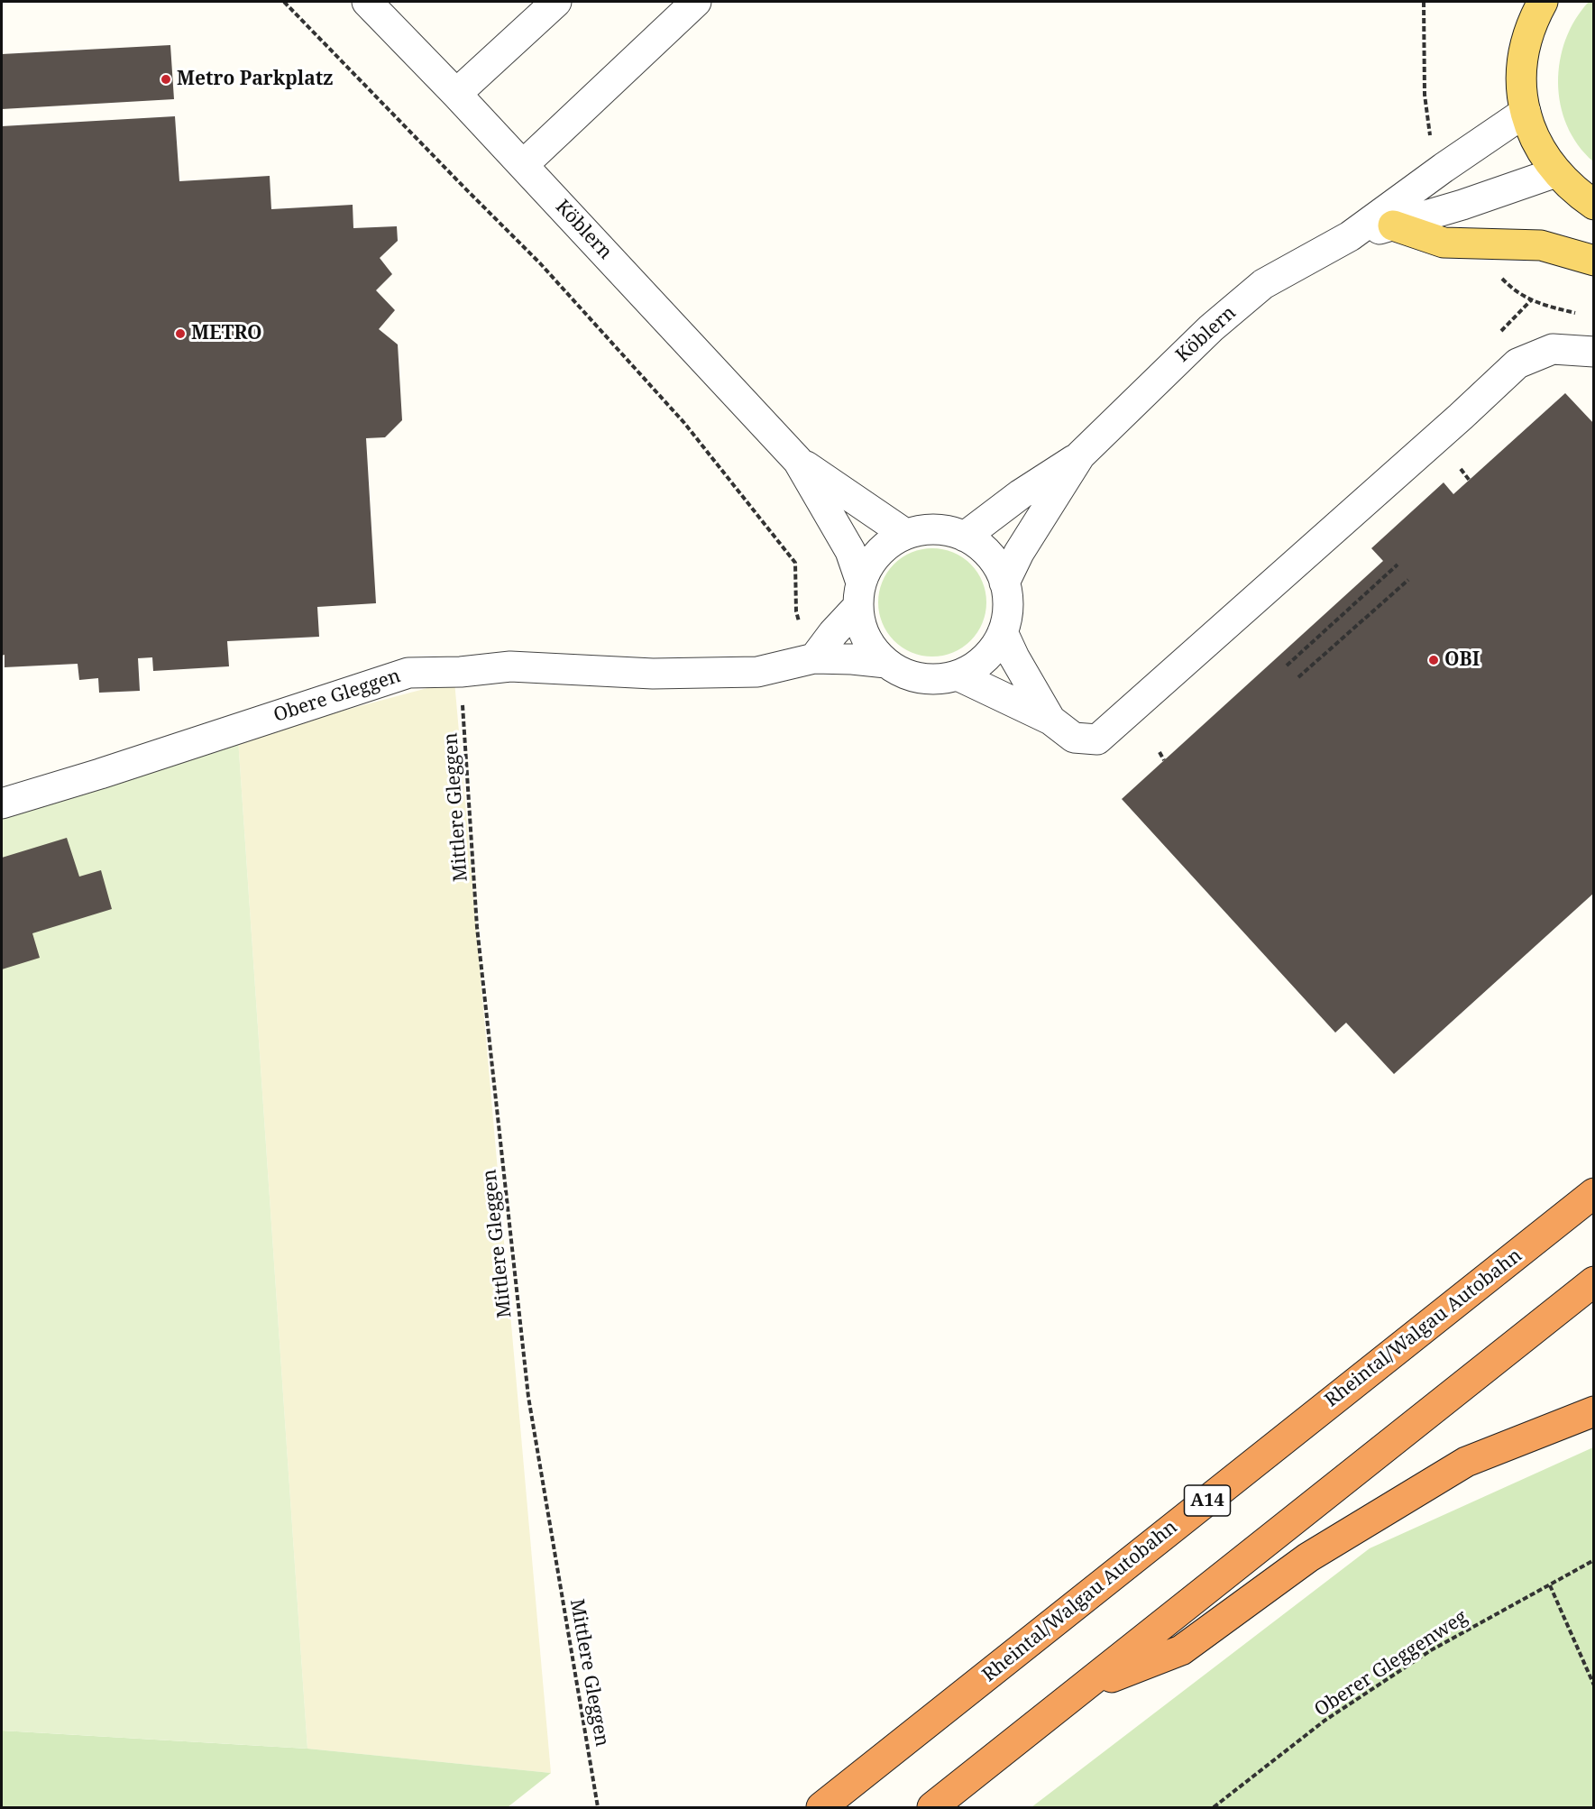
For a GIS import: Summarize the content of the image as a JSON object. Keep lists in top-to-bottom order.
{
  "streets": {
    "highway": ["Rheintal/Walgau Autobahn", "A14"],
    "street": ["Köblern", "Obere Gleggen"],
    "path": ["Mittlere Gleggen", "Oberer Gleggenweg"]
  },
  "crossings": [
    ["Köblern", "Obere Gleggen"],
    ["Obere Gleggen", "Mittlere Gleggen"]
  ],
  "places": ["Metro Parkplatz", "METRO", "OBI"]
}
